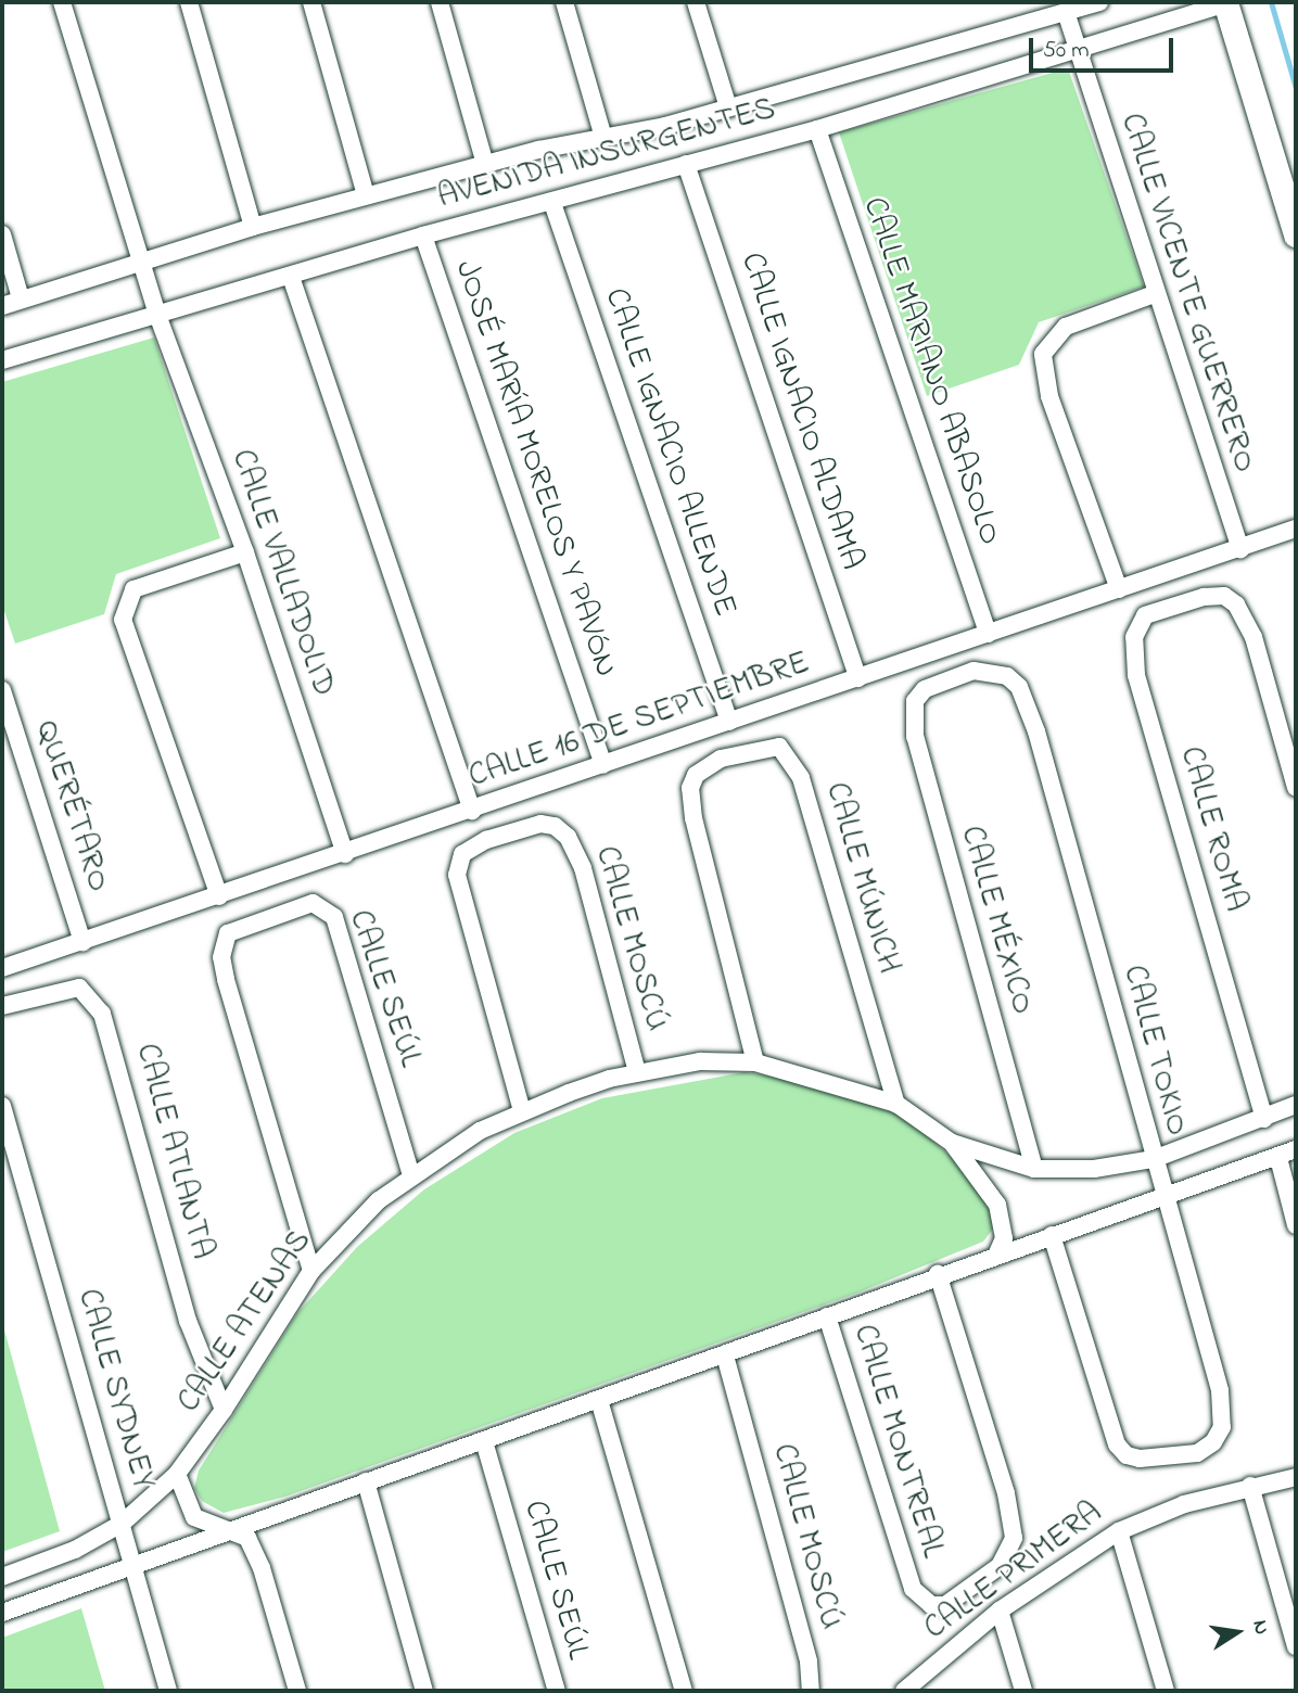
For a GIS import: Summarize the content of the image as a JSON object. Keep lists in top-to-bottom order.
{
  "streets": {
    "street": [
      "AVENIDA INSURGENTES",
      "CALLE VICENTE GUERRERO",
      "CALLE MARIANO ABASOLO",
      "CALLE IGNACIO ALDAMA",
      "CALLE IGNACIO ALLENDE",
      "JOSÉ MARÍA MORELOS Y PAVÓN",
      "CALLE VALLADOLID",
      "CALLE 16 DE SEPTIEMBRE",
      "QUERÉTARO",
      "CALLE ROMA",
      "CALLE MÚNICH",
      "CALLE MÉXICO",
      "CALLE MOSCÚ",
      "CALLE SEÚL",
      "CALLE TOKIO",
      "CALLE ATLANTA",
      "CALLE ATENAS",
      "CALLE SYDNEY",
      "CALLE MONTREAL",
      "CALLE PRIMERA"
    ]
  },
  "crossings": [
    ["AVENIDA INSURGENTES", "CALLE VICENTE GUERRERO"],
    ["AVENIDA INSURGENTES", "CALLE MARIANO ABASOLO"],
    ["AVENIDA INSURGENTES", "CALLE IGNACIO ALDAMA"],
    ["AVENIDA INSURGENTES", "CALLE IGNACIO ALLENDE"],
    ["AVENIDA INSURGENTES", "JOSÉ MARÍA MORELOS Y PAVÓN"],
    ["AVENIDA INSURGENTES", "CALLE VALLADOLID"],
    ["CALLE VICENTE GUERRERO", "CALLE 16 DE SEPTIEMBRE"],
    ["CALLE MARIANO ABASOLO", "CALLE 16 DE SEPTIEMBRE"],
    ["CALLE IGNACIO ALDAMA", "CALLE 16 DE SEPTIEMBRE"],
    ["CALLE IGNACIO ALLENDE", "CALLE 16 DE SEPTIEMBRE"],
    ["JOSÉ MARÍA MORELOS Y PAVÓN", "CALLE 16 DE SEPTIEMBRE"],
    ["CALLE VALLADOLID", "CALLE 16 DE SEPTIEMBRE"],
    ["CALLE 16 DE SEPTIEMBRE", "QUERÉTARO"],
    ["CALLE ROMA", "CALLE ATENAS"],
    ["CALLE MÚNICH", "CALLE ATENAS"],
    ["CALLE MÉXICO", "CALLE TOKIO"],
    ["CALLE MÉXICO", "CALLE ATENAS"],
    ["CALLE MOSCÚ", "CALLE ATENAS"],
    ["CALLE SEÚL", "CALLE ATENAS"],
    ["CALLE TOKIO", "CALLE ATENAS"],
    ["CALLE ATLANTA", "CALLE ATENAS"],
    ["CALLE ATENAS", "CALLE SYDNEY"]
  ],
  "scale_bar": "50 m",
  "north": "right"
}
